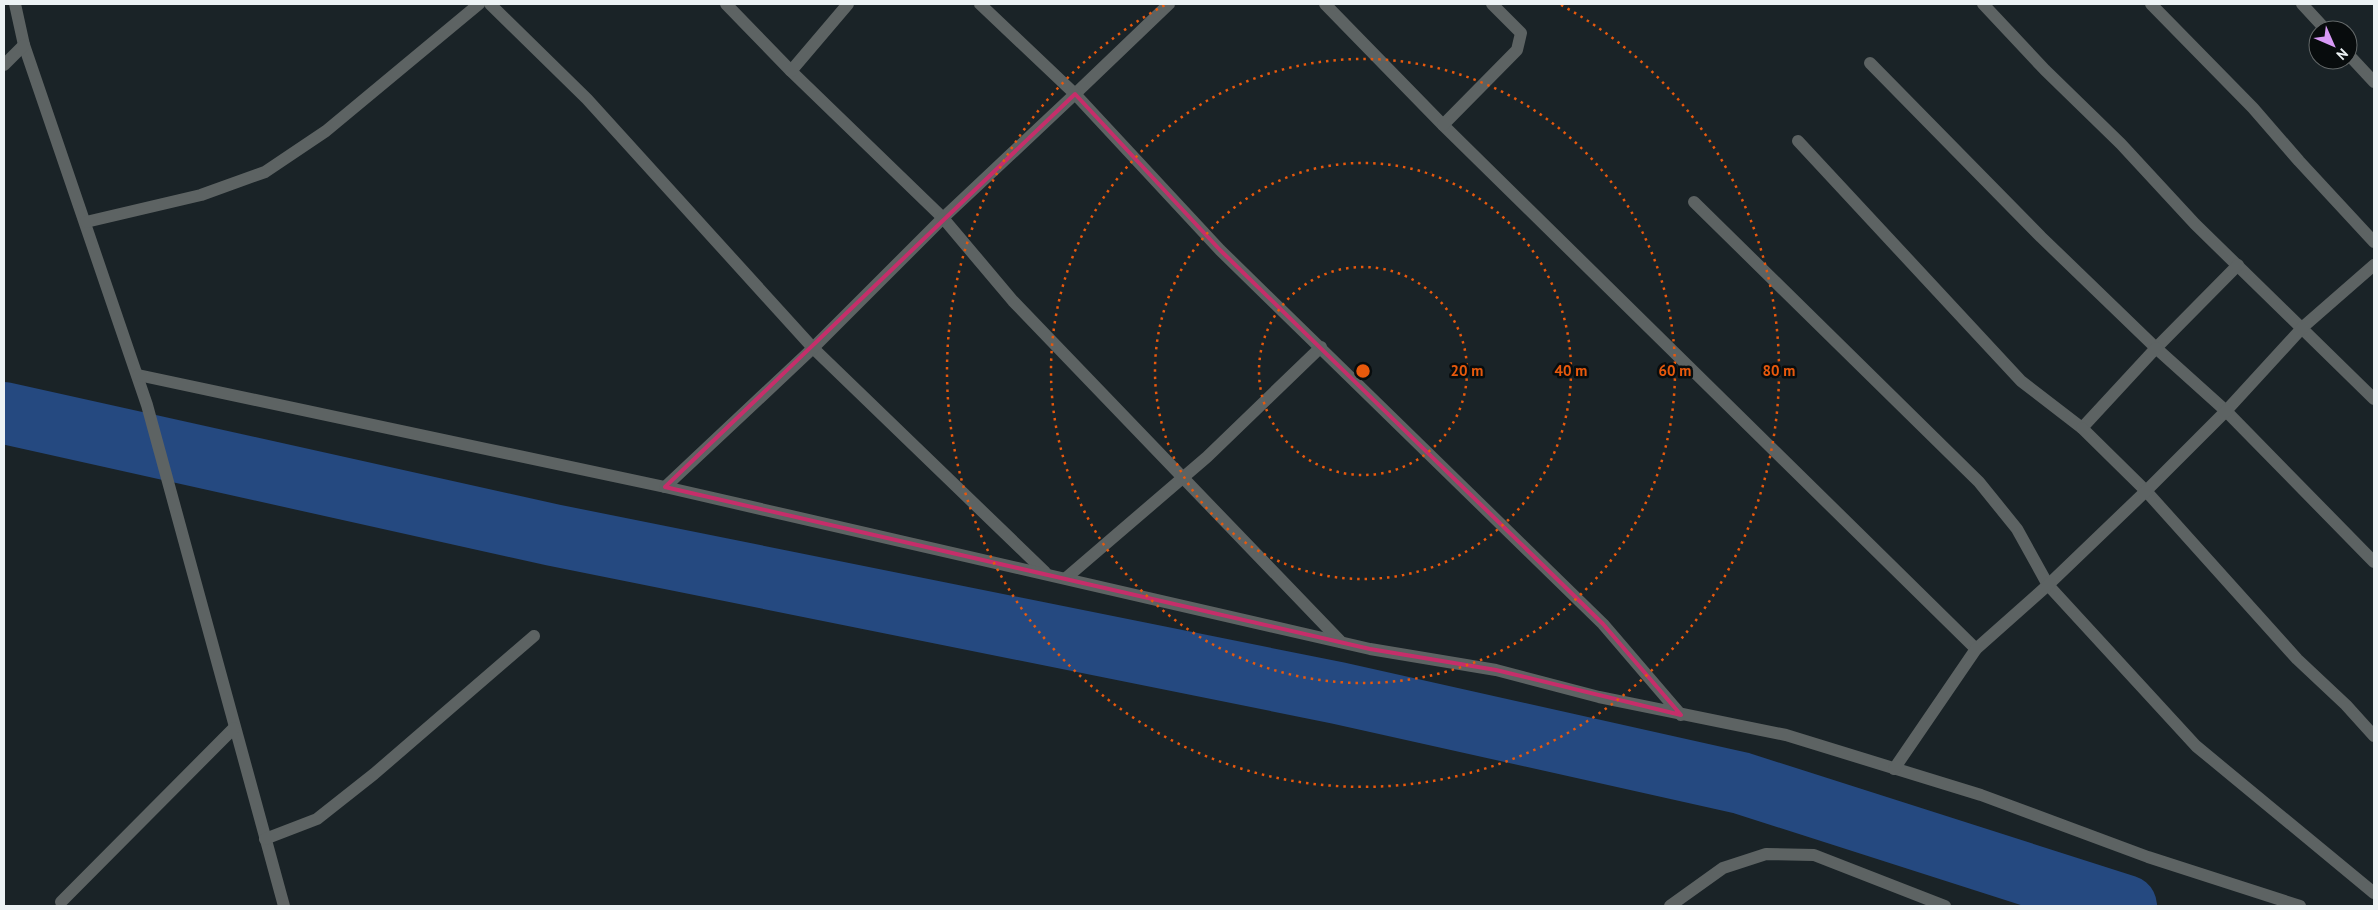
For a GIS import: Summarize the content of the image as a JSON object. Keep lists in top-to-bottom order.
{
  "north": "bottom right",
  "rings": [
    "20 m",
    "40 m",
    "60 m",
    "80 m"
  ]
}
